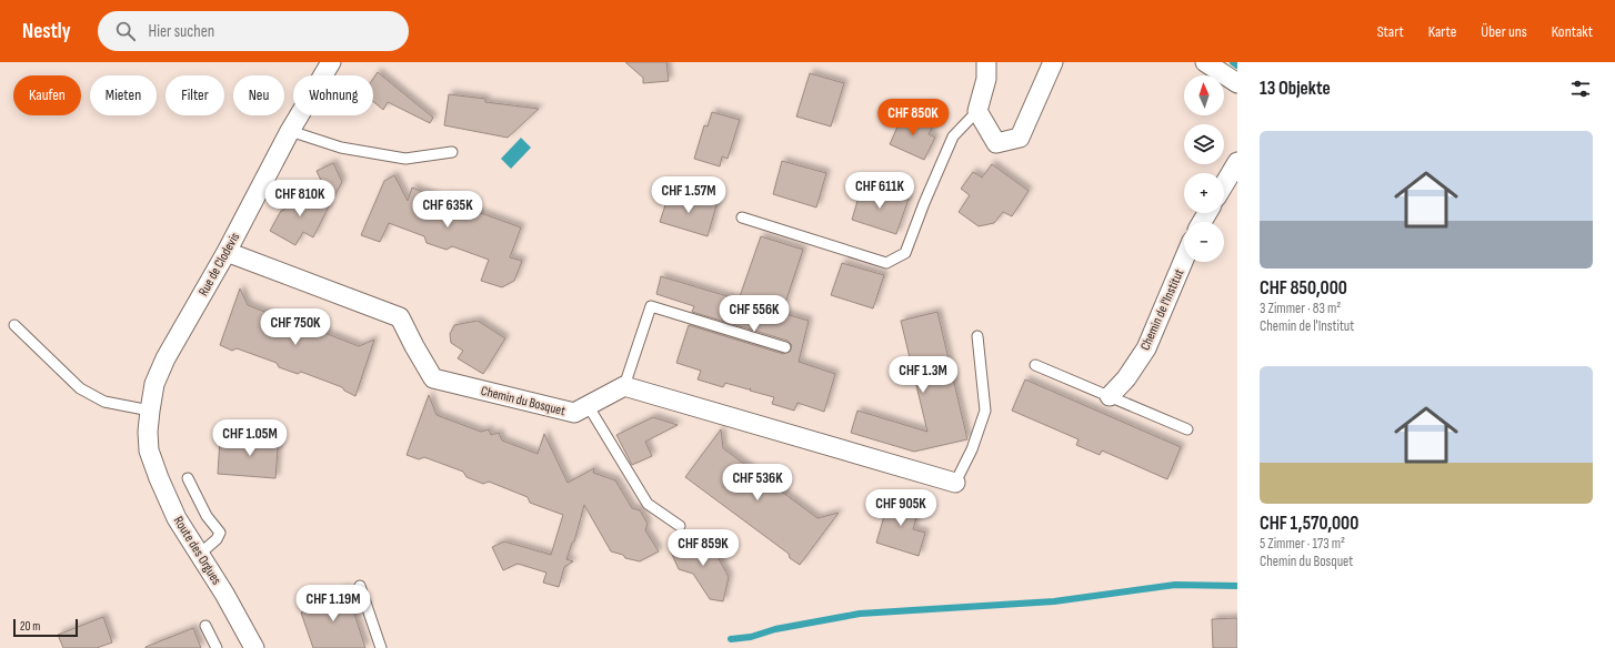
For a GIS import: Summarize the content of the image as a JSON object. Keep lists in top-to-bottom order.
{
  "streets": {
    "street": [
      "Rue de Clodevis",
      "Chemin de l'Institut",
      "Chemin du Bosquet",
      "Route des Orgues"
    ]
  },
  "crossings": [
    ["Rue de Clodevis", "Chemin du Bosquet"],
    ["Rue de Clodevis", "Route des Orgues"]
  ],
  "scale_bar": "20 m",
  "north": "top",
  "page": {
    "header": "Nestly",
    "search": "Hier suchen",
    "nav": [
      "Start",
      "Karte",
      "Über uns",
      "Kontakt"
    ],
    "heading": "13 Objekte",
    "map_buttons": ["+", "−"],
    "chip": [
      "Kaufen",
      "Mieten",
      "Filter",
      "Neu",
      "Wohnung"
    ],
    "price": [
      "CHF 850K",
      "CHF 611K",
      "CHF 1.57M",
      "CHF 810K",
      "CHF 635K",
      "CHF 556K",
      "CHF 750K",
      "CHF 1.3M",
      "CHF 1.05M",
      "CHF 536K",
      "CHF 905K",
      "CHF 859K",
      "CHF 1.19M"
    ],
    "list": [
      {
        "name": "CHF 850,000",
        "note": "3 Zimmer · 83 m² · Chemin de l'Institut"
      },
      {
        "name": "CHF 1,570,000",
        "note": "5 Zimmer · 173 m² · Chemin du Bosquet"
      }
    ],
    "scale": "20 m"
  }
}
